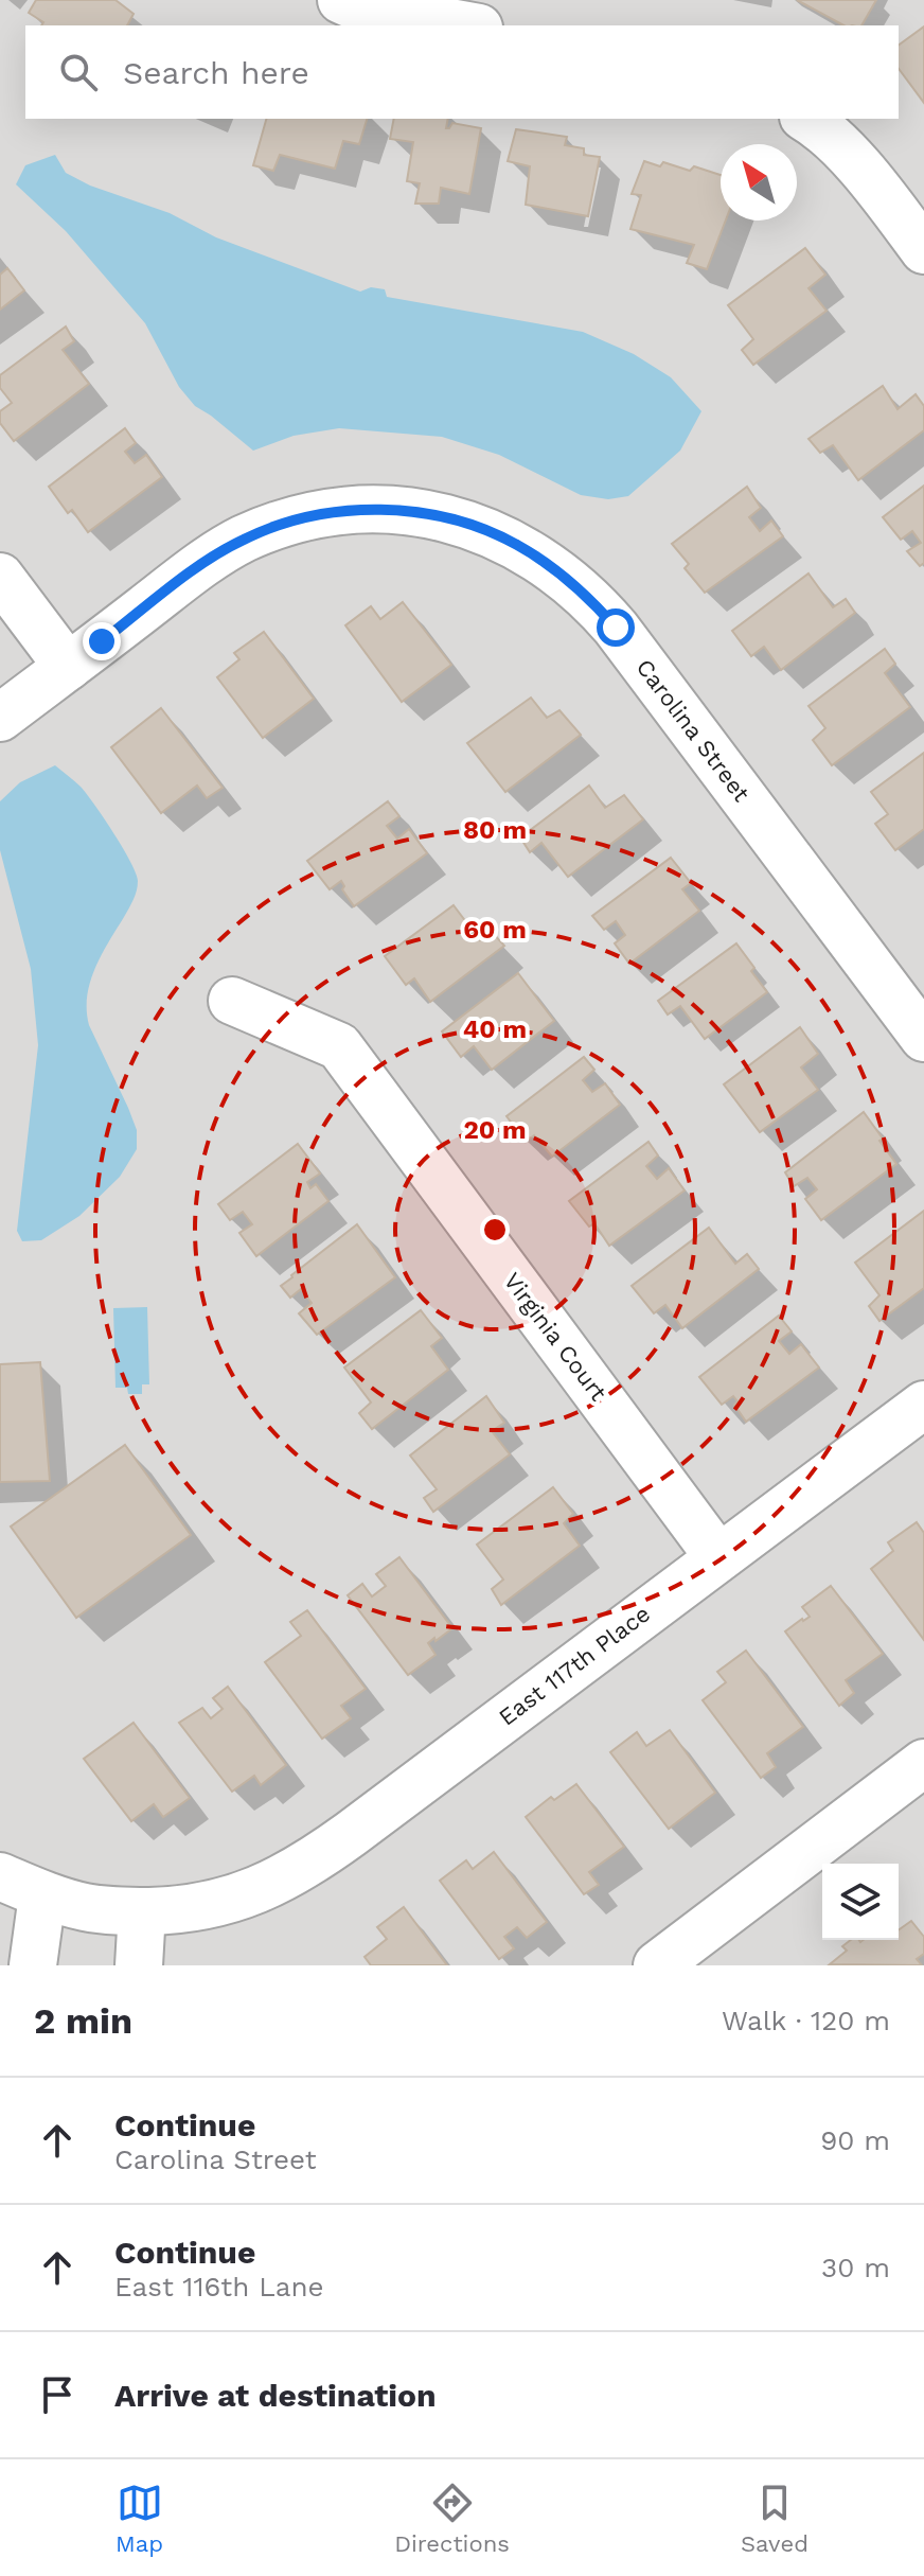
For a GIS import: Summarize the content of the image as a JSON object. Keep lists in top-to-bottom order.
{
  "streets": {
    "street": ["Carolina Street", "Virginia Court", "East 117th Place"]
  },
  "crossings": [
    ["Virginia Court", "East 117th Place"]
  ],
  "north": "top left",
  "page": {
    "search": "Search here",
    "heading": ["2 min", "Walk · 120 m"],
    "list": [
      ["Continue", "Carolina Street", "90 m"],
      ["Continue", "East 116th Lane", "30 m"],
      "Arrive at destination"
    ],
    "nav": ["Map", "Directions", "Saved"]
  },
  "rings": [
    "80 m",
    "60 m",
    "40 m",
    "20 m"
  ]
}
